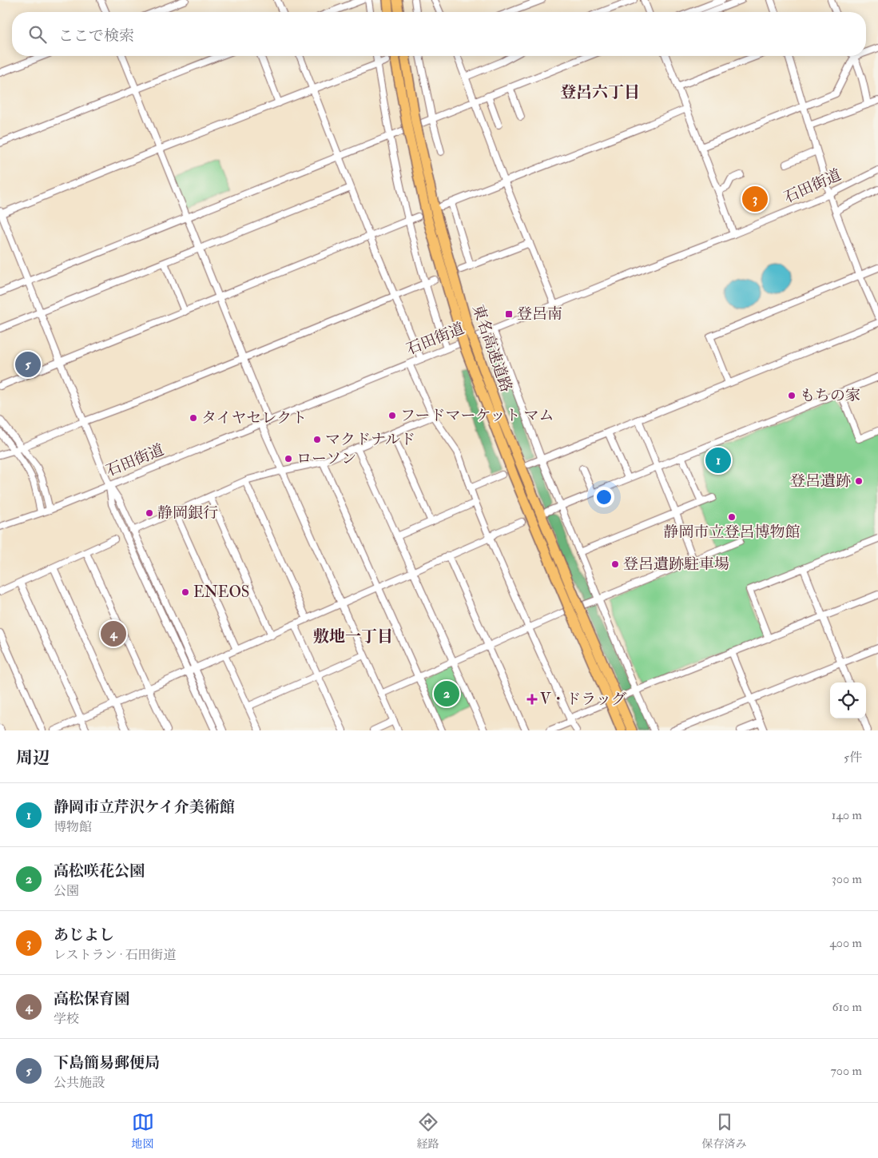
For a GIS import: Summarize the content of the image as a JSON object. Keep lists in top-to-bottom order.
{
  "streets": {
    "highway": ["東名高速道路"],
    "street": ["石田街道"]
  },
  "districts": ["登呂六丁目", "敷地一丁目"],
  "places": {
    "transit": ["登呂南"],
    "other": [
      "もちの家",
      "フードマーケット マム",
      "タイヤセレクト",
      "マクドナルド",
      "ローソン",
      "登呂遺跡",
      "静岡銀行",
      "静岡市立登呂博物館",
      "登呂遺跡駐車場",
      "ENEOS"
    ],
    "health": ["V・ドラッグ"]
  },
  "page": {
    "search": "ここで検索",
    "pins": [
      "3",
      "5",
      "1",
      "4",
      "2"
    ],
    "heading": ["周辺", "5件"],
    "list": [
      {
        "mark": "1",
        "name": "静岡市立芹沢ケイ介美術館",
        "note": "博物館",
        "value": "140 m"
      },
      {
        "mark": "2",
        "name": "高松咲花公園",
        "note": "公園",
        "value": "300 m"
      },
      {
        "mark": "3",
        "name": "あじよし",
        "note": "レストラン · 石田街道",
        "value": "400 m"
      },
      {
        "mark": "4",
        "name": "高松保育園",
        "note": "学校",
        "value": "610 m"
      },
      {
        "mark": "5",
        "name": "下島簡易郵便局",
        "note": "公共施設",
        "value": "700 m"
      }
    ],
    "nav": ["地図", "経路", "保存済み"]
  }
}
